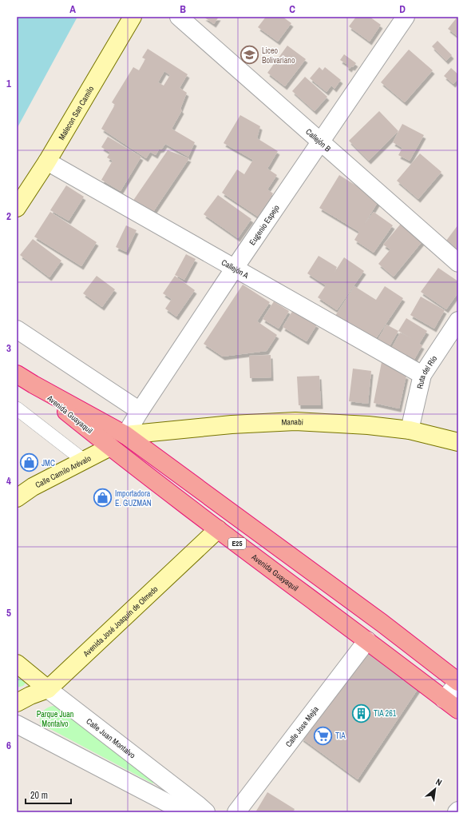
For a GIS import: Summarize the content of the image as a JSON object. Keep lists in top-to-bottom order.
{
  "streets": {
    "highway": ["Avenida Guayaquil", "E25"],
    "main road": [
      "Malecon San Camilo",
      "Manabi",
      "Calle Camilo Arévalo",
      "Avenida José Joaquín de Olmedo",
      "Calle Juan Montalvo"
    ],
    "street": [
      "Callejón B",
      "Eugenio Espejo",
      "Callejón A",
      "Ruta del Río",
      "Calle Jose Mejia"
    ]
  },
  "crossings": [
    ["Malecon San Camilo", "Callejón A"],
    ["Callejón B", "Eugenio Espejo"],
    ["Eugenio Espejo", "Callejón A"],
    ["Eugenio Espejo", "Avenida Guayaquil"],
    ["Eugenio Espejo", "Manabi"],
    ["Callejón A", "Ruta del Río"],
    ["Ruta del Río", "Manabi"],
    ["Avenida Guayaquil", "Manabi"],
    ["Avenida Guayaquil", "Calle Camilo Arévalo"],
    ["Avenida Guayaquil", "Avenida José Joaquín de Olmedo"],
    ["Avenida Guayaquil", "Calle Jose Mejia"],
    ["Avenida José Joaquín de Olmedo", "Calle Juan Montalvo"]
  ],
  "parks": ["Parque Juan Montalvo"],
  "places": {
    "school or university": ["Liceo Bolivariano"],
    "shop": ["JMC", "Importadora E. GUZMAN"],
    "building": ["TIA 261"],
    "supermarket": ["TIA"]
  },
  "scale_bar": "20 m",
  "north": "top right",
  "grid": {
    "columns": [
      "A",
      "B",
      "C",
      "D"
    ],
    "rows": [
      "1",
      "2",
      "3",
      "4",
      "5",
      "6"
    ]
  }
}
